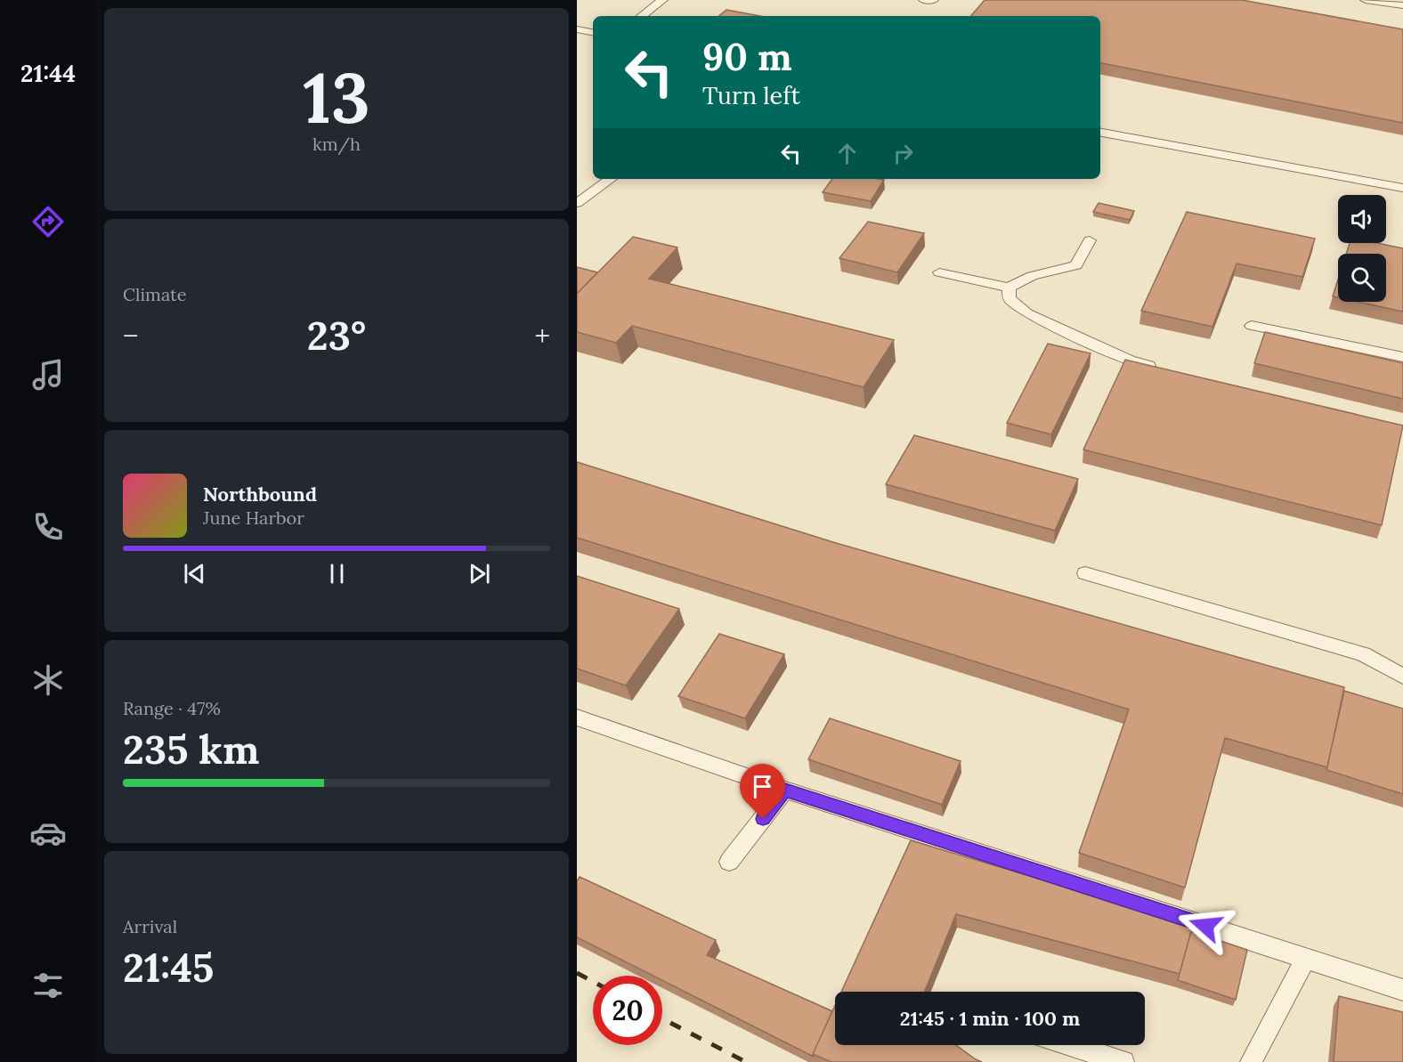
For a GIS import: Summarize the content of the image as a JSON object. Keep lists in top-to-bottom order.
{
  "page": {
    "tabs": "21:44",
    "tile": [
      ["13", "km/h"],
      "Climate",
      ["Range · 47%", "235 km"],
      ["Arrival", "21:45"]
    ],
    "turn": ["90 m", "Turn left"],
    "heat": ["−", "23°", "+"],
    "song": ["Northbound", "June Harbor"],
    "limit": "20",
    "trip": "21:45 · 1 min · 100 m"
  }
}
